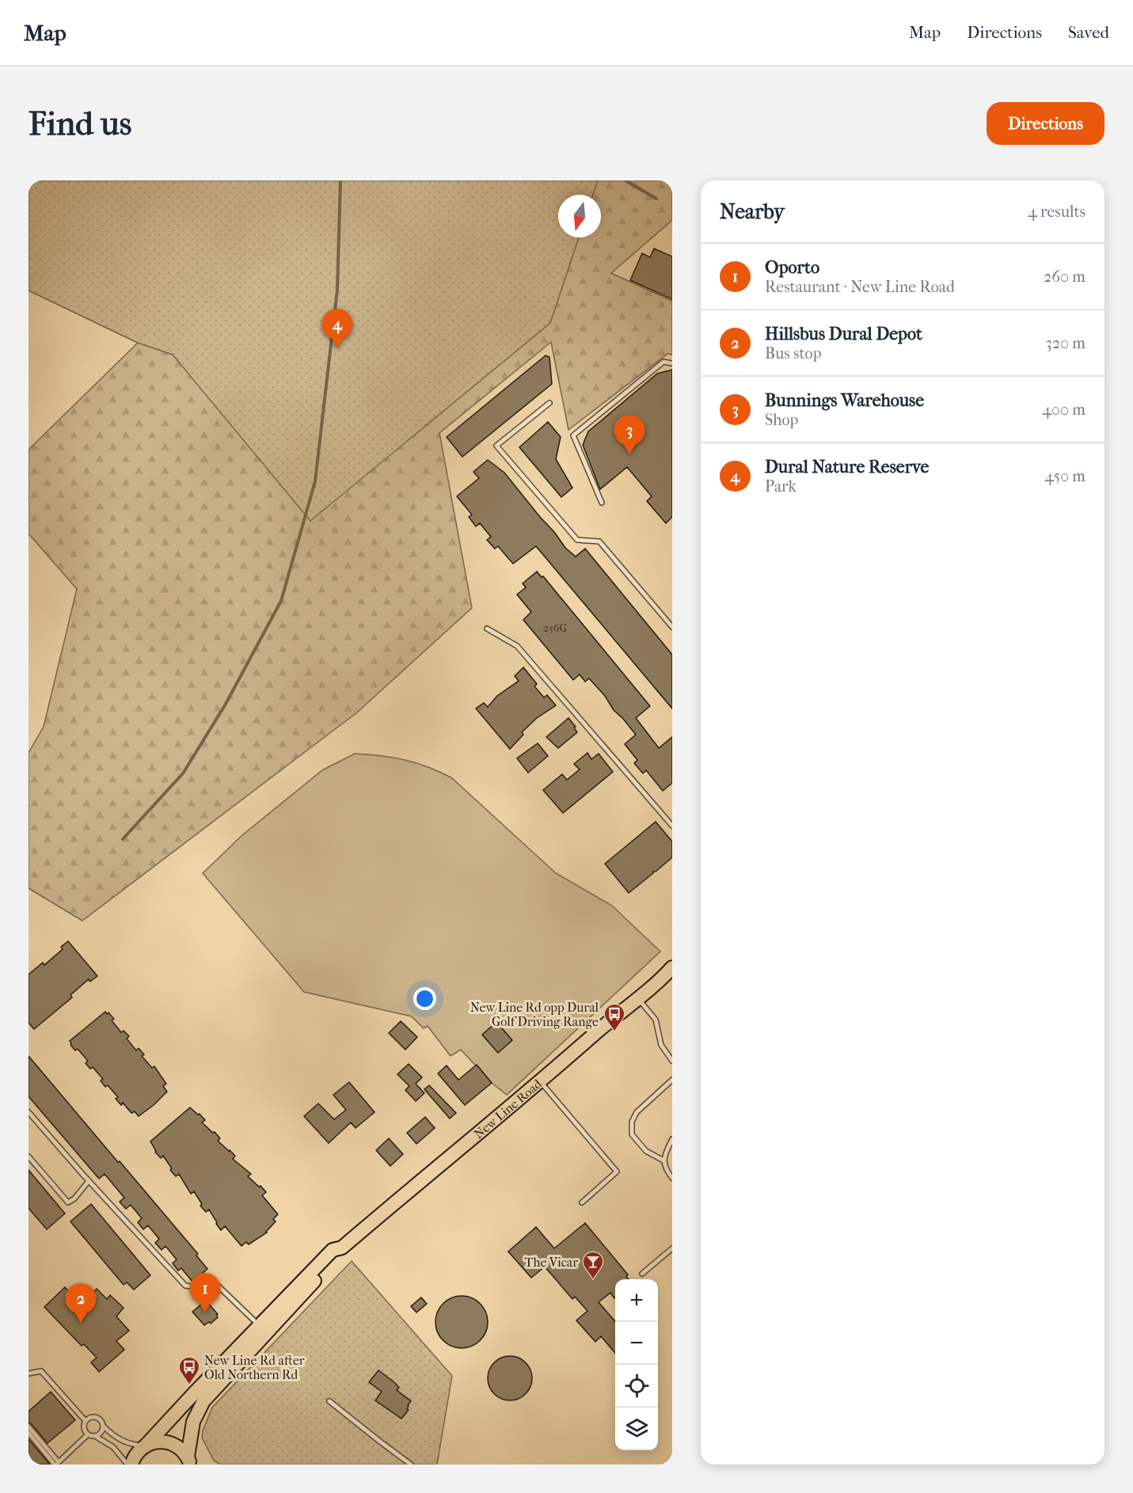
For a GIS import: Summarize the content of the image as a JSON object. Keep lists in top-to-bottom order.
{
  "streets": {
    "main road": ["New Line Road"]
  },
  "places": {
    "bus stop": ["New Line Rd opp Dural Golf Driving Range", "New Line Rd after Old Northern Rd"],
    "bar": ["The Vicar"]
  },
  "house_numbers": ["256G"],
  "north": "bottom",
  "page": {
    "header": "Map",
    "nav": ["Map", "Directions", "Saved"],
    "buttons": "Directions",
    "title": "Find us",
    "heading": ["Nearby", "4 results"],
    "list": [
      {
        "mark": "1",
        "name": "Oporto",
        "note": "Restaurant · New Line Road",
        "value": "260 m"
      },
      {
        "mark": "2",
        "name": "Hillsbus Dural Depot",
        "note": "Bus stop",
        "value": "320 m"
      },
      {
        "mark": "3",
        "name": "Bunnings Warehouse",
        "note": "Shop",
        "value": "400 m"
      },
      {
        "mark": "4",
        "name": "Dural Nature Reserve",
        "note": "Park",
        "value": "450 m"
      }
    ],
    "pins": [
      "4",
      "3",
      "1",
      "2"
    ],
    "map_buttons": ["+", "−"]
  }
}
